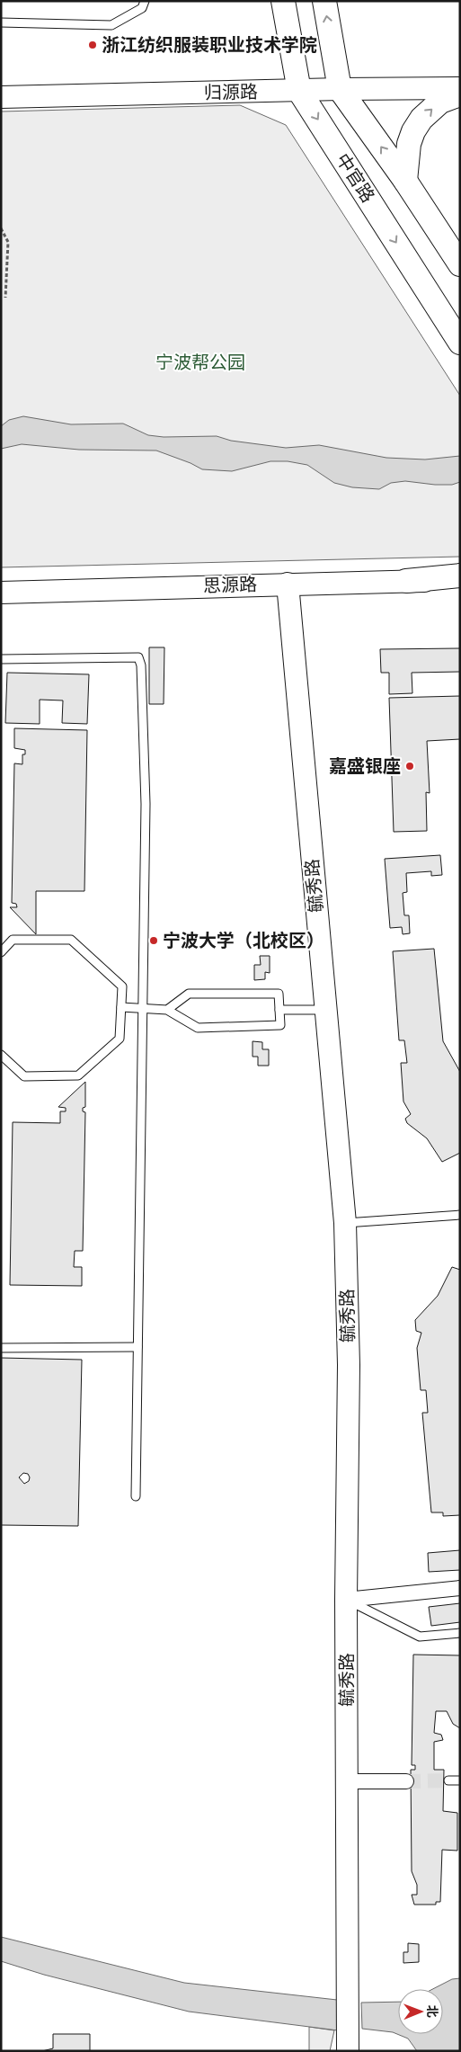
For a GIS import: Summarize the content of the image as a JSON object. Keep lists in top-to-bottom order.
{
  "streets": {
    "main road": ["中官路"],
    "street": ["归源路", "思源路", "毓秀路"]
  },
  "crossings": [
    ["归源路", "中官路"],
    ["思源路", "毓秀路"]
  ],
  "parks": ["宁波帮公园"],
  "places": ["浙江纺织服装职业技术学院", "嘉盛银座", "宁波大学（北校区）"],
  "north": "right"
}
